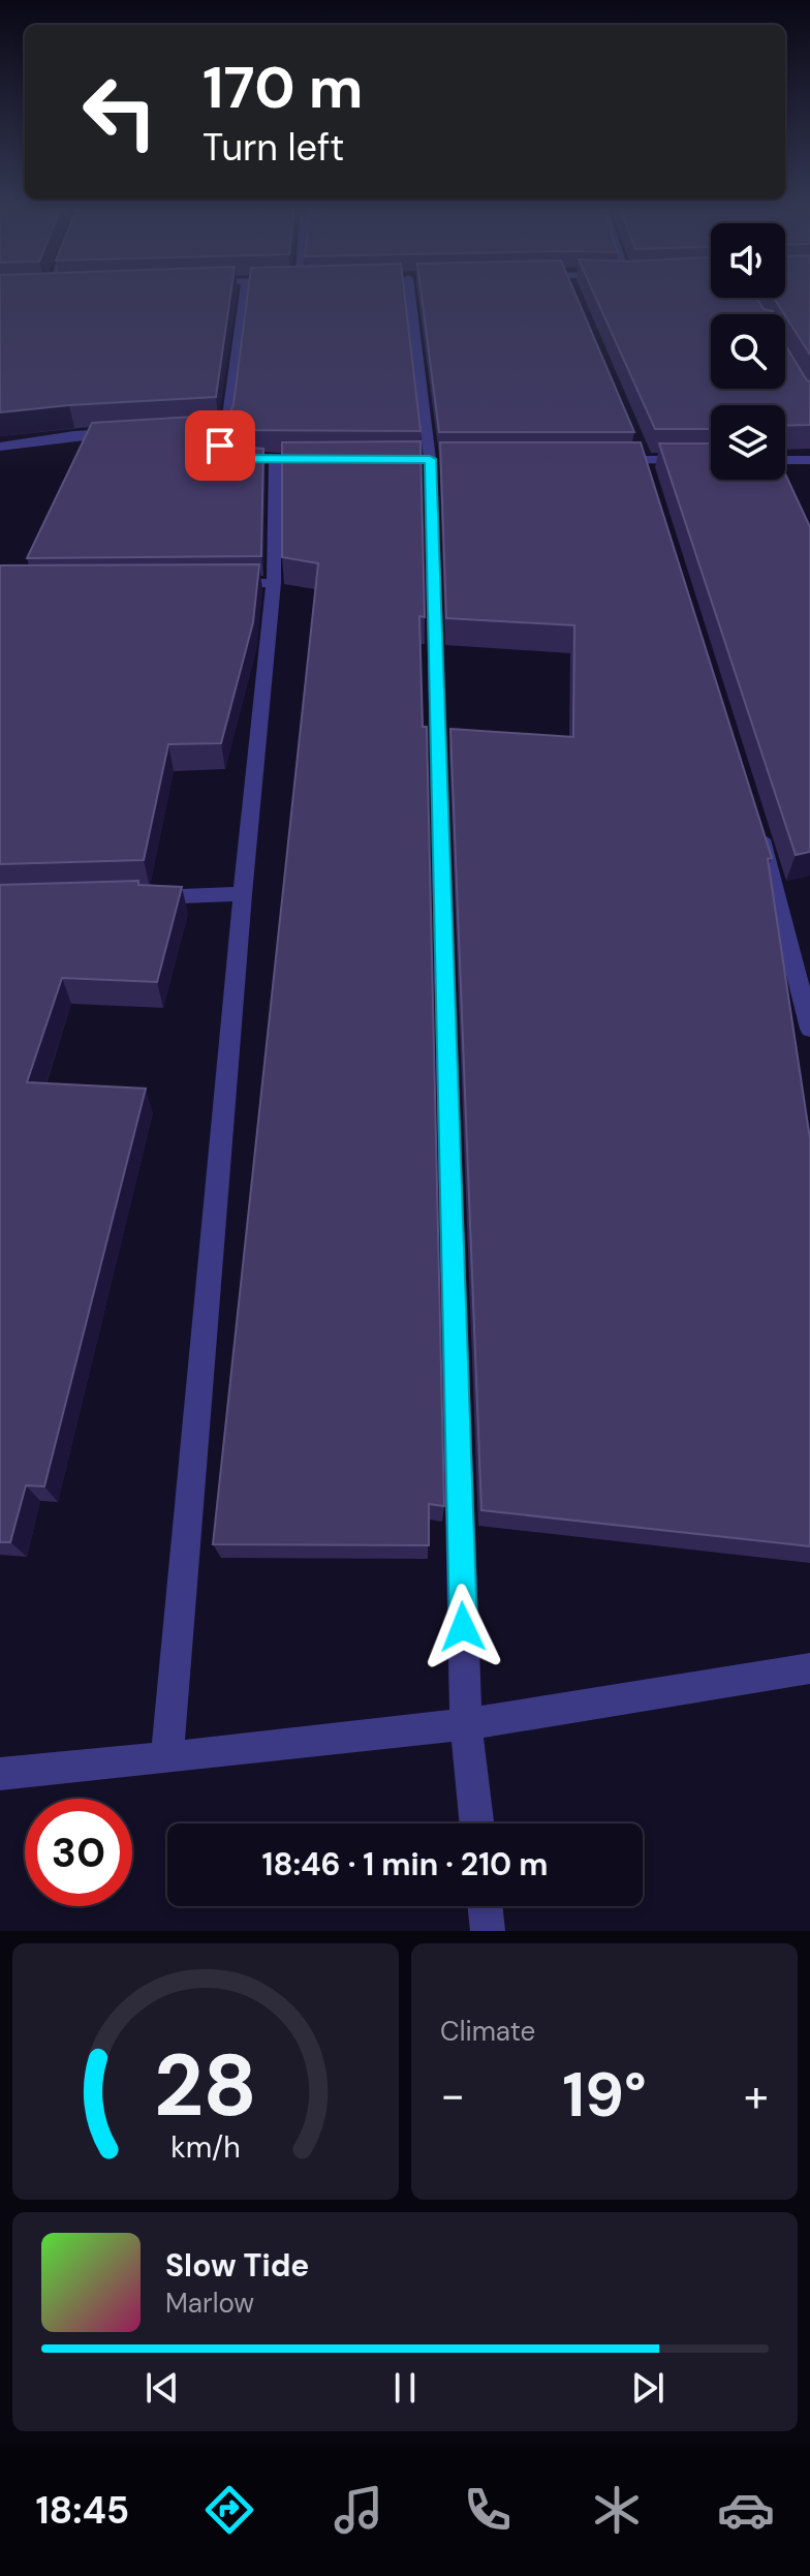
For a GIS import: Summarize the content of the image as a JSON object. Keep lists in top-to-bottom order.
{
  "page": {
    "turn": ["170 m", "Turn left"],
    "limit": "30",
    "trip": "18:46 · 1 min · 210 m",
    "tile": "Climate",
    "heat": ["−", "19°", "+"],
    "song": ["Slow Tide", "Marlow"],
    "tabs": "18:45",
    "gauge": ["28", "km/h"]
  }
}
